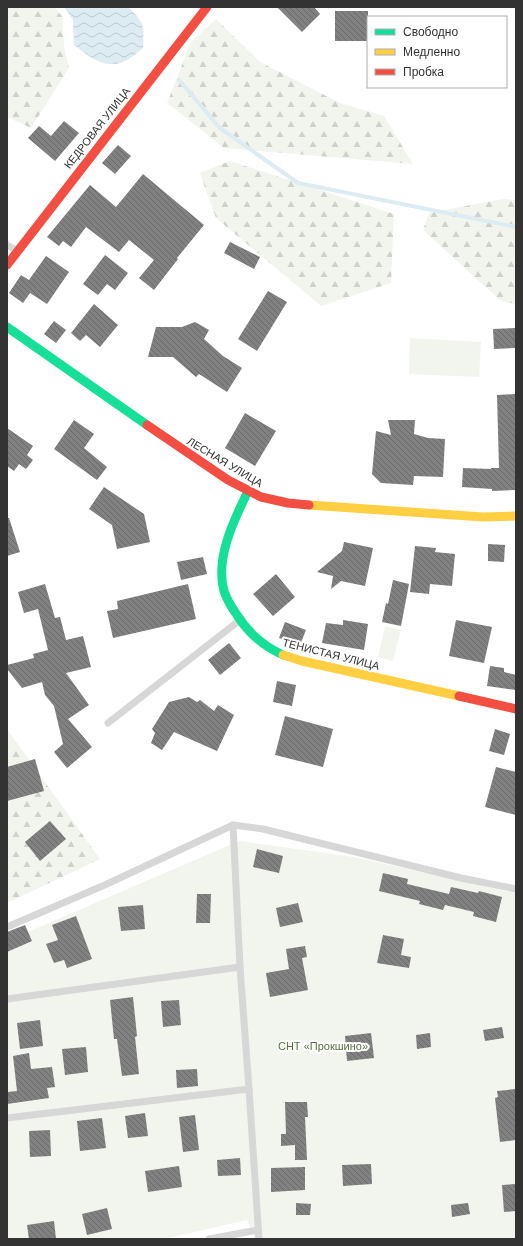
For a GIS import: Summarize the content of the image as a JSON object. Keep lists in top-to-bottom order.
{
  "streets": {
    "street": ["КЕДРОВАЯ УЛИЦА", "ЛЕСНАЯ УЛИЦА", "ТЕНИСТАЯ УЛИЦА"]
  },
  "crossings": [
    ["ЛЕСНАЯ УЛИЦА", "ТЕНИСТАЯ УЛИЦА"]
  ],
  "parks": ["СНТ «Прокшино»"],
  "legend": ["Свободно", "Медленно", "Пробка"]
}
